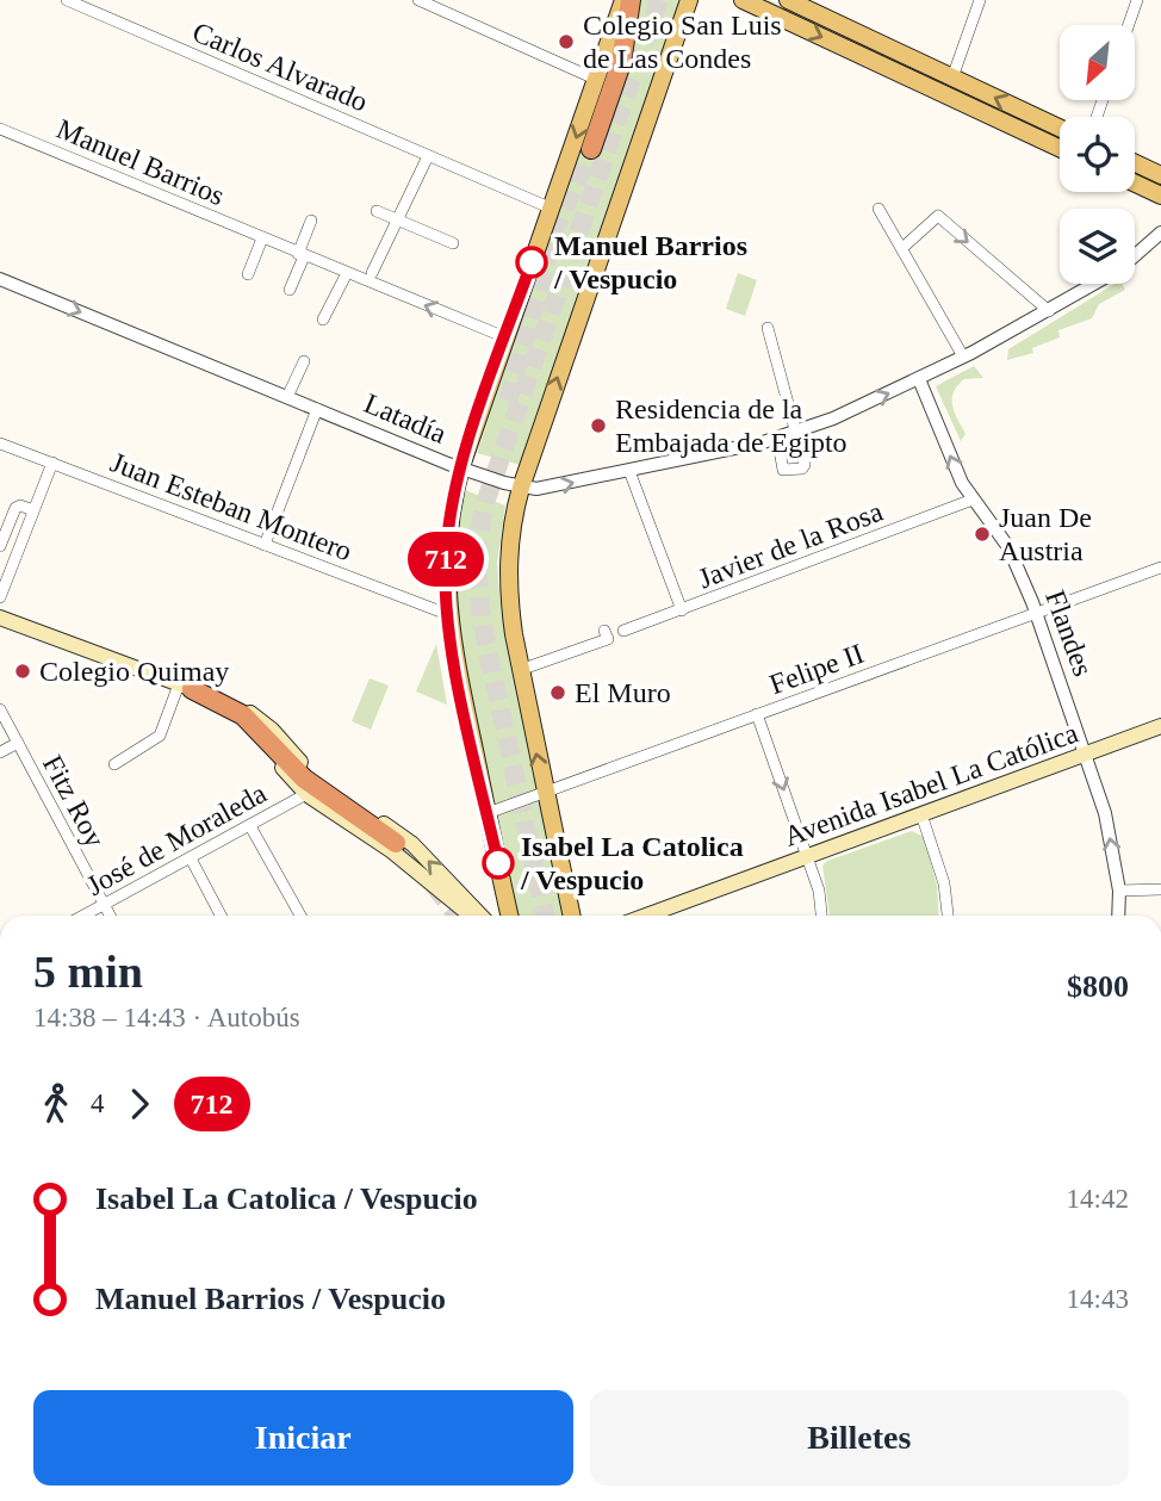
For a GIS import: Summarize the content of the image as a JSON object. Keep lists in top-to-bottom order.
{
  "streets": {
    "main road": ["Avenida Isabel La Católica"],
    "street": [
      "Carlos Alvarado",
      "Manuel Barrios",
      "Latadía",
      "Juan Esteban Montero",
      "Javier de la Rosa",
      "Flandes",
      "Felipe II",
      "Fitz Roy",
      "José de Moraleda"
    ]
  },
  "crossings": [
    ["Latadía", "Flandes"],
    ["Javier de la Rosa", "Flandes"],
    ["Flandes", "Felipe II"],
    ["Flandes", "Avenida Isabel La Católica"],
    ["Fitz Roy", "José de Moraleda"]
  ],
  "one_way": ["Latadía", "Flandes"],
  "places": [
    "Colegio San Luis de Las Condes",
    "Manuel Barrios / Vespucio",
    "Residencia de la Embajada de Egipto",
    "Juan De Austria",
    "Colegio Quimay",
    "El Muro",
    "Isabel La Catolica / Vespucio"
  ],
  "lines": ["bus line 712"],
  "north": "bottom left",
  "page": {
    "on_map": "712",
    "heading": ["5 min", "14:38 – 14:43 · Autobús", "$800"],
    "legs": ["4", "712"],
    "list": [
      {
        "name": "Isabel La Catolica / Vespucio",
        "value": "14:42"
      },
      {
        "name": "Manuel Barrios / Vespucio",
        "value": "14:43"
      }
    ],
    "buttons": ["Iniciar", "Billetes"]
  }
}
